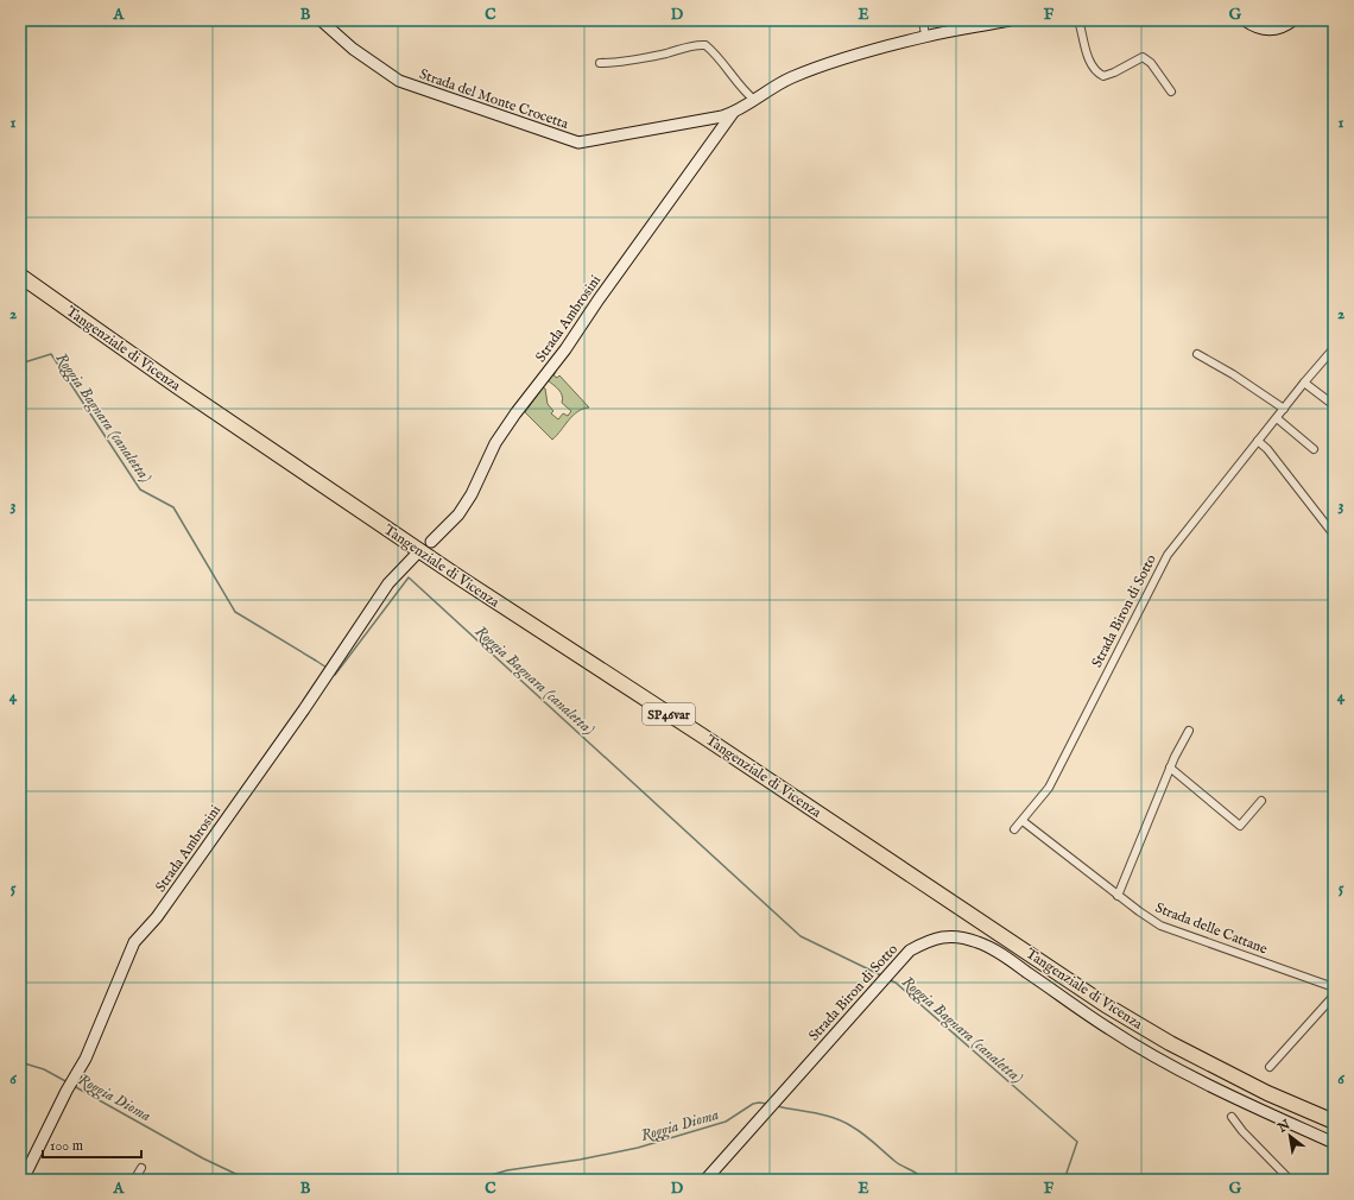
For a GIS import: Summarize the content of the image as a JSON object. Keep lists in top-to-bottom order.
{
  "streets": {
    "highway": ["Tangenziale di Vicenza", "SP46var"],
    "street": [
      "Strada del Monte Crocetta",
      "Strada Ambrosini",
      "Strada Biron di Sotto",
      "Strada delle Cattane"
    ]
  },
  "crossings": [
    ["Strada del Monte Crocetta", "Strada Ambrosini"],
    ["Strada Biron di Sotto", "Strada delle Cattane"]
  ],
  "water": ["Roggia Bagnara (canaletta)", "Roggia Dioma"],
  "scale_bar": "100 m",
  "north": "top left",
  "grid": {
    "columns": [
      "A",
      "B",
      "C",
      "D",
      "E",
      "F",
      "G"
    ],
    "rows": [
      "1",
      "2",
      "3",
      "4",
      "5",
      "6"
    ]
  }
}
